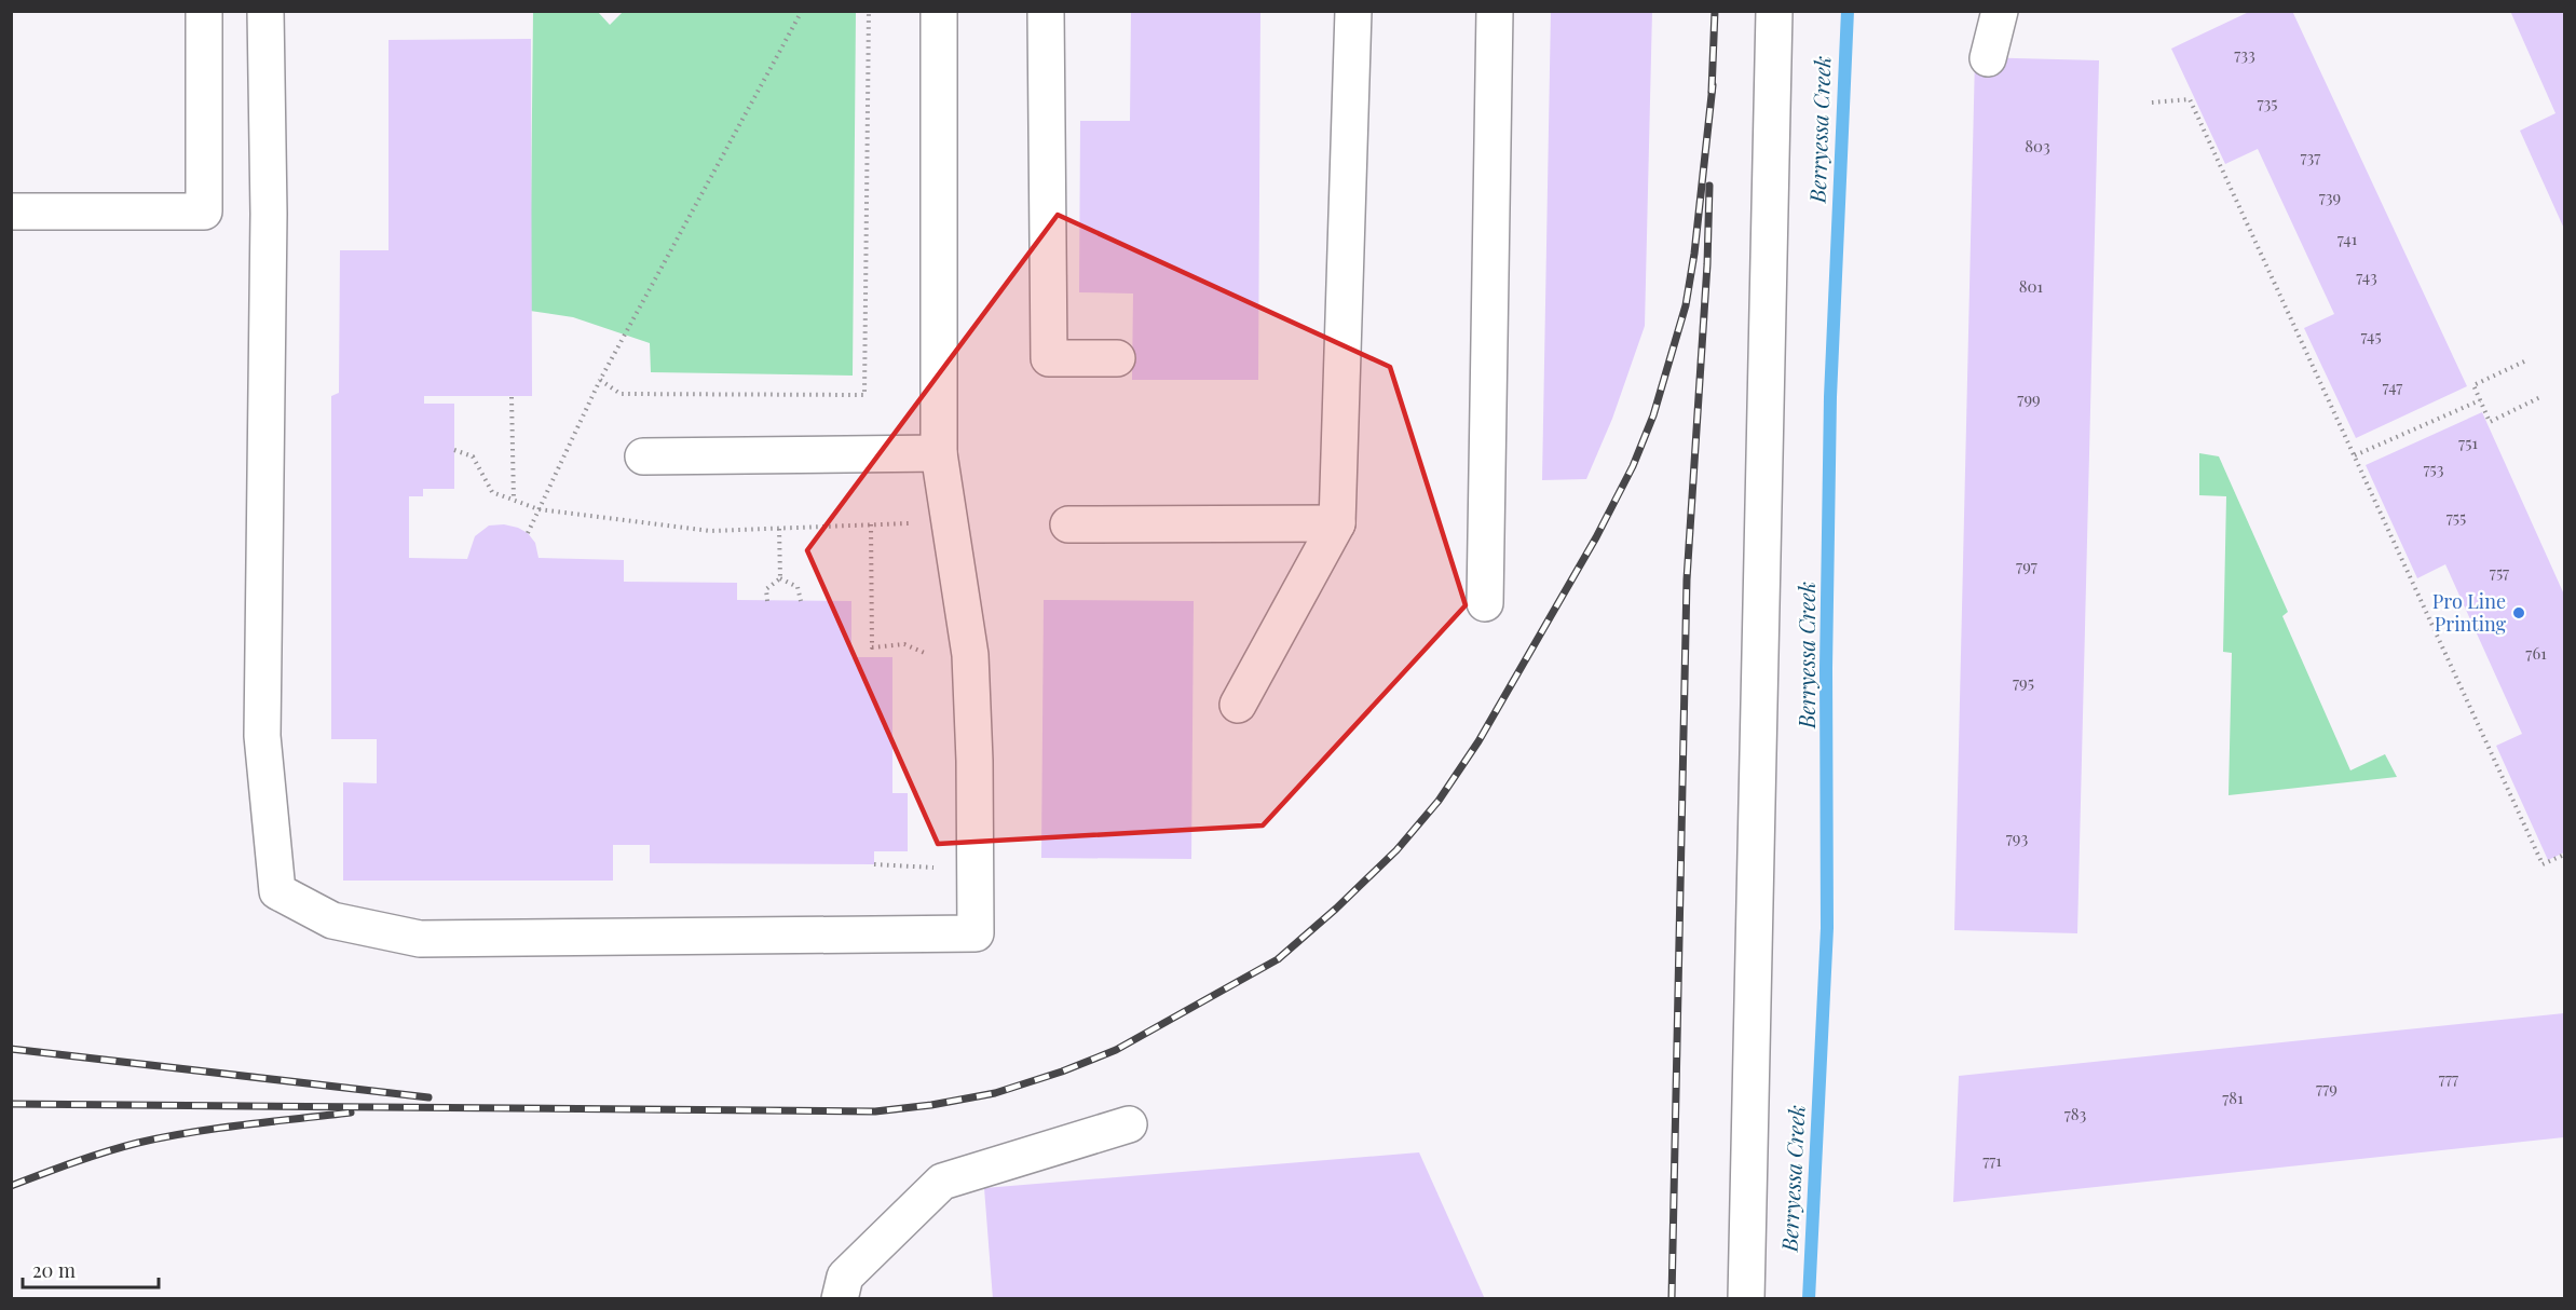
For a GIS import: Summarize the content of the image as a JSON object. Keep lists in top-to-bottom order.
{
  "water": ["Berryessa Creek"],
  "places": ["Pro Line Printing"],
  "house_numbers": [
    "733",
    "735",
    "803",
    "737",
    "739",
    "741",
    "743",
    "801",
    "745",
    "747",
    "799",
    "751",
    "753",
    "755",
    "797",
    "757",
    "761",
    "795",
    "793",
    "777",
    "779",
    "781",
    "783",
    "771"
  ],
  "scale_bar": "20 m"
}
